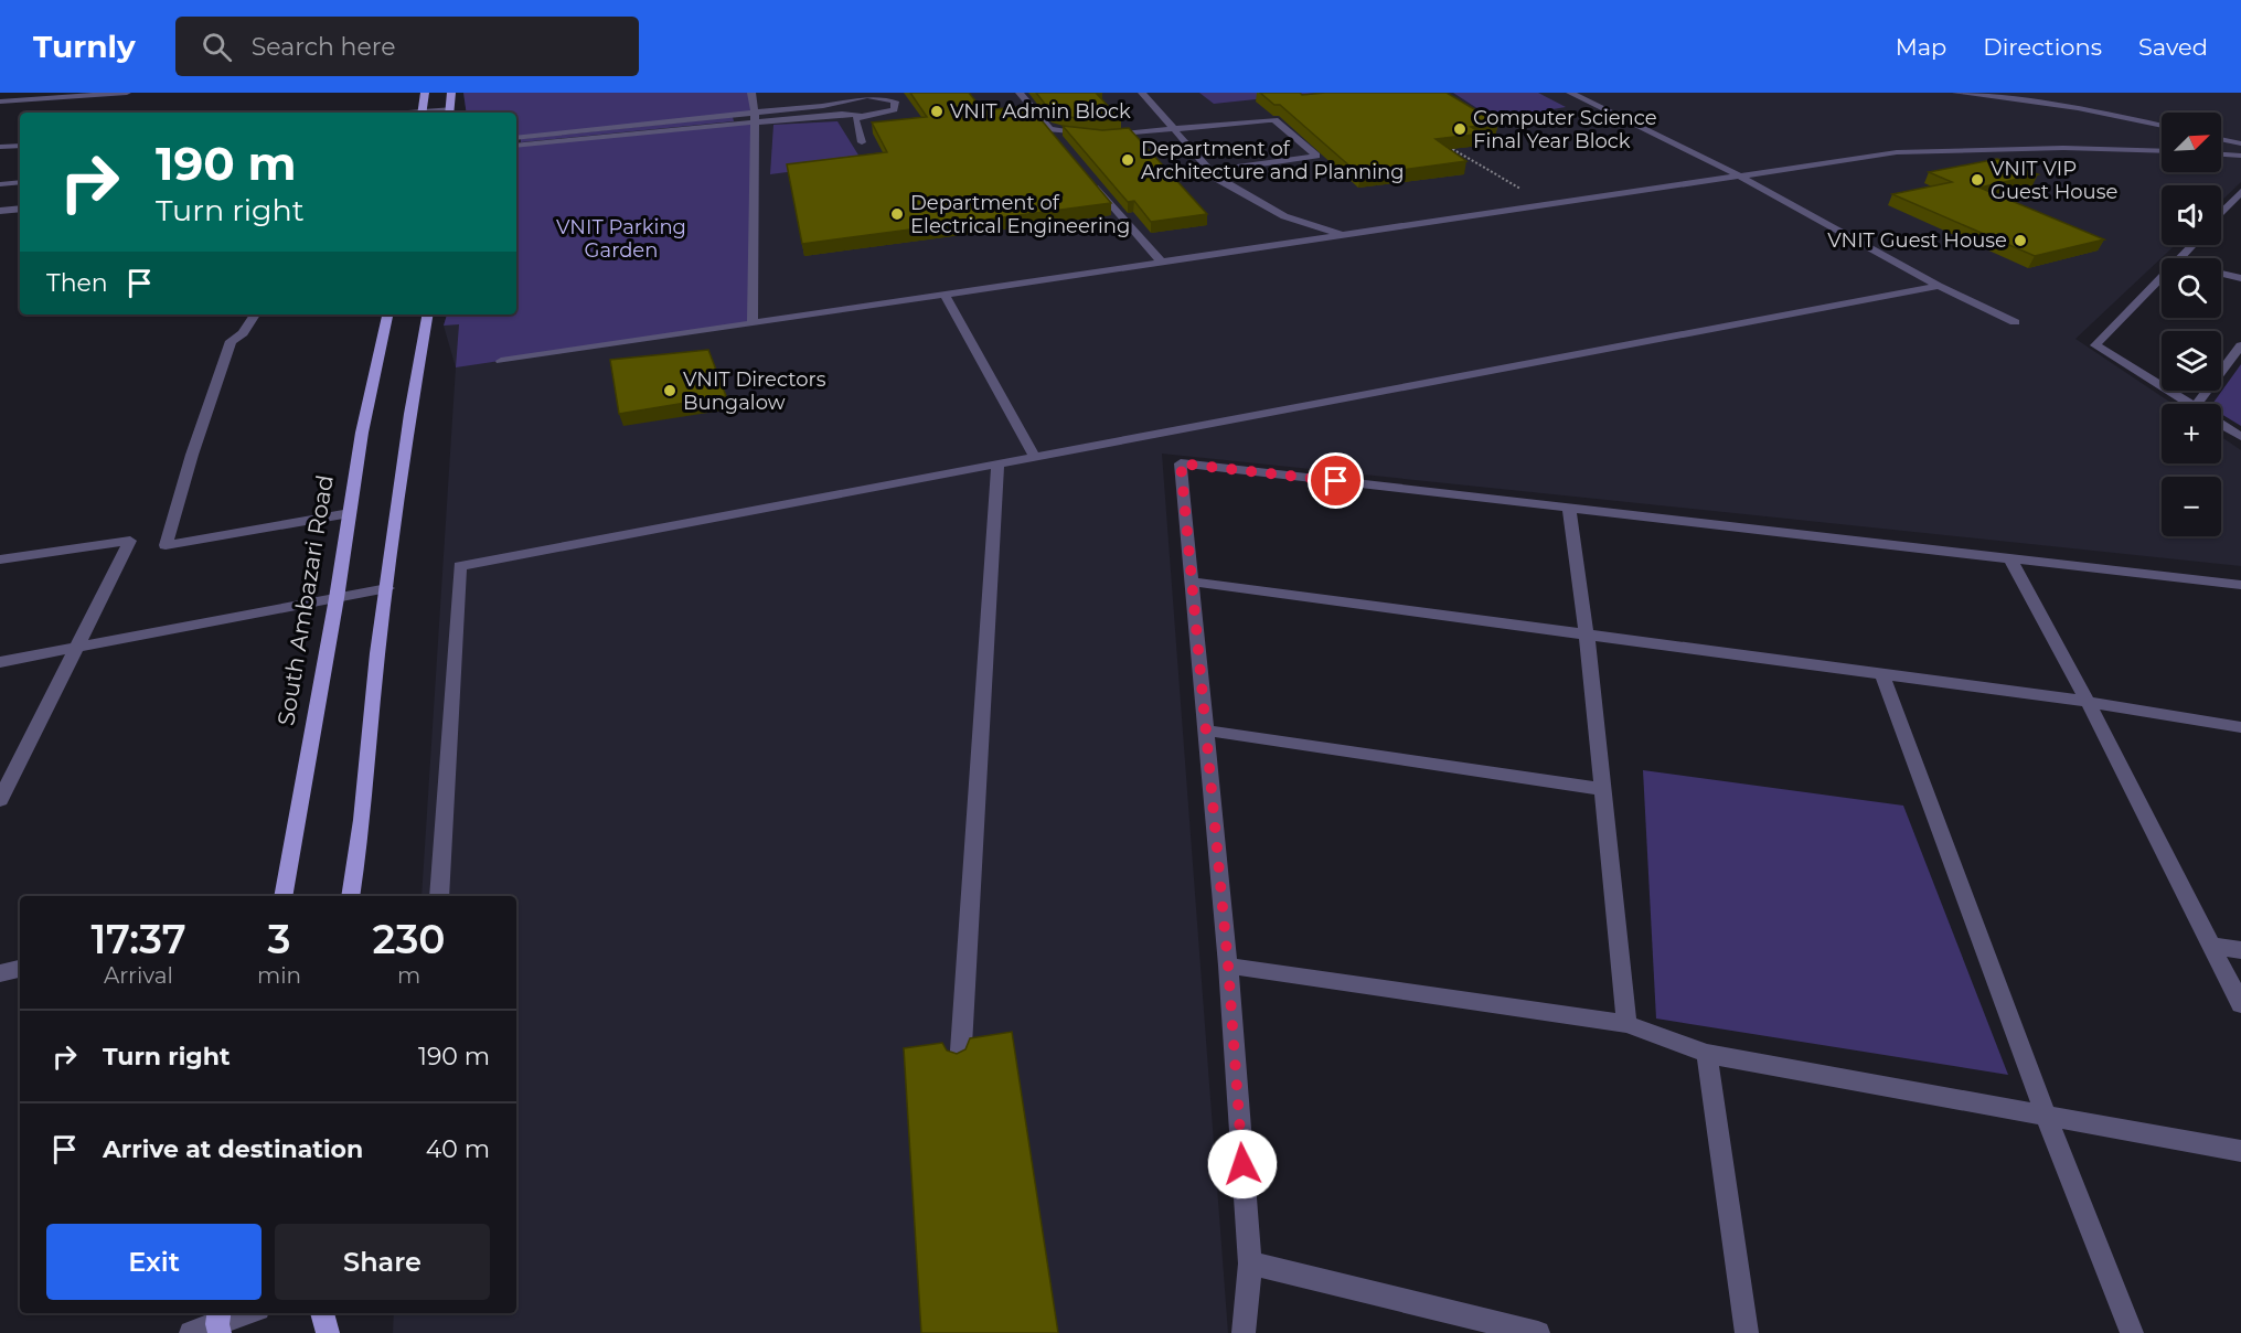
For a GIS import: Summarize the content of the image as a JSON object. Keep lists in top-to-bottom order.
{
  "streets": {
    "main road": ["South Ambazari Road"]
  },
  "parks": ["VNIT Parking Garden"],
  "places": [
    "VNIT Admin Block",
    "Computer Science Final Year Block",
    "Department of Architecture and Planning",
    "VNIT VIP Guest House",
    "Department of Electrical Engineering",
    "VNIT Guest House",
    "VNIT Directors Bungalow"
  ],
  "north": "top right",
  "page": {
    "header": "Turnly",
    "search": "Search here",
    "nav": ["Map", "Directions", "Saved"],
    "map_buttons": ["+", "−"],
    "turn": ["190 m", "Turn right"],
    "then": "Then",
    "eta": [
      "17:37",
      "Arrival",
      "3",
      "min",
      "230",
      "m"
    ],
    "list": [
      {
        "name": "Turn right",
        "value": "190 m"
      },
      {
        "name": "Arrive at destination",
        "value": "40 m"
      }
    ],
    "buttons": ["Exit", "Share"]
  }
}
